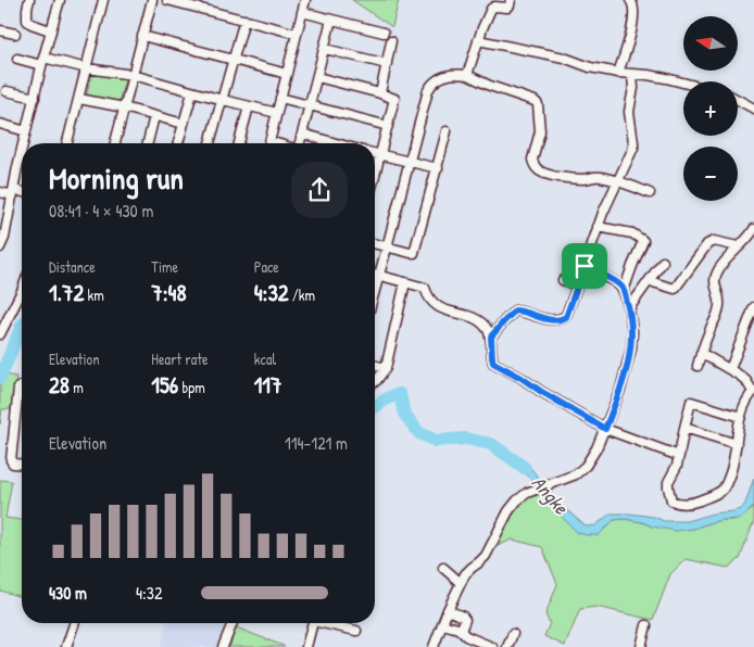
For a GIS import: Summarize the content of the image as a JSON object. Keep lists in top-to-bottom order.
{
  "water": ["Angke"],
  "north": "left",
  "page": {
    "map_buttons": ["+", "−"],
    "heading": ["Morning run", "08:41 · 4 × 430 m"],
    "stats": [
      ["Distance", "1.72 km"],
      ["Time", "7:48"],
      ["Pace", "4:32 /km"],
      ["Elevation", "28 m"],
      ["Heart rate", "156 bpm"],
      ["kcal", "117"]
    ],
    "chart": ["Elevation", "114–121 m"],
    "list": [
      {
        "name": "430 m",
        "note": "4:32"
      }
    ]
  }
}
